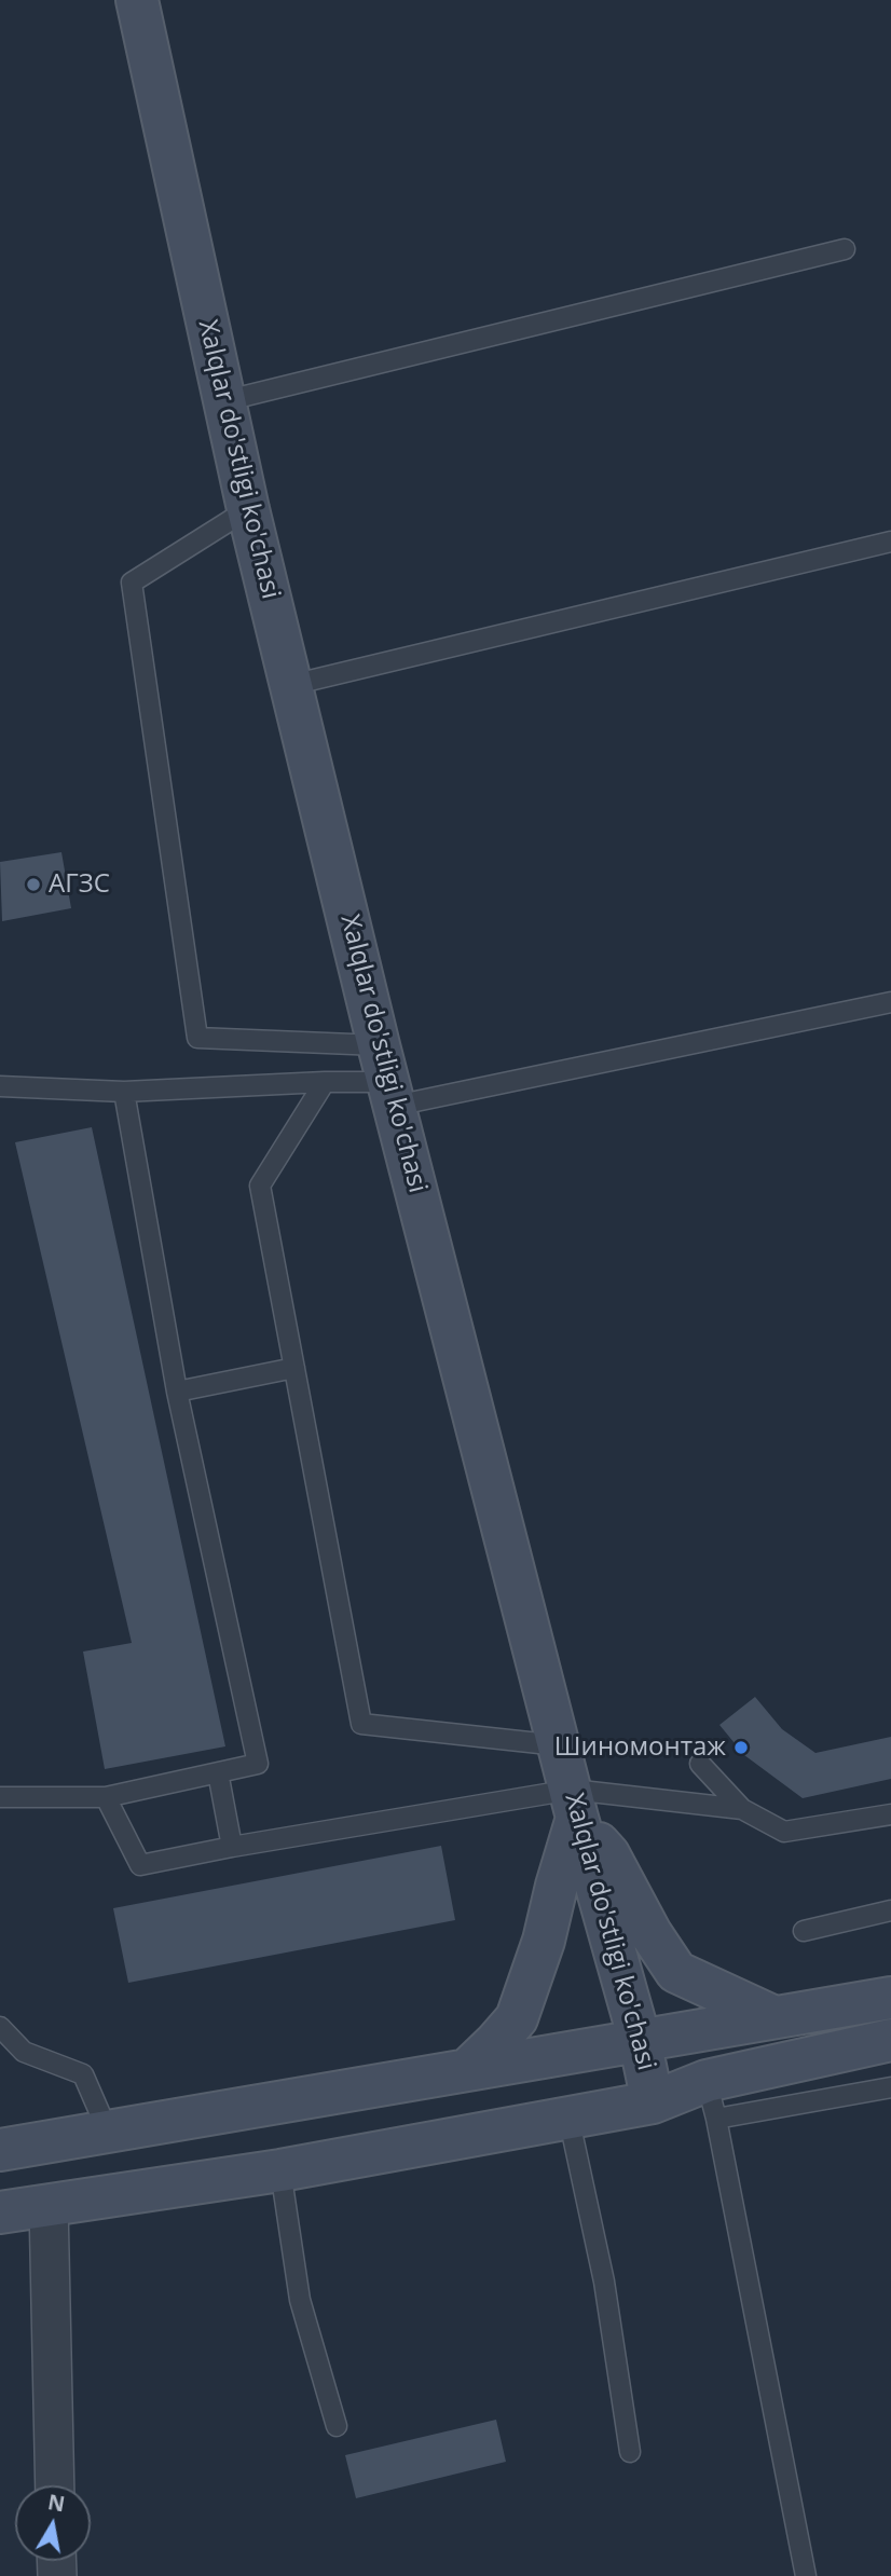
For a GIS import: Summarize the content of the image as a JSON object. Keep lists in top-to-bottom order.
{
  "streets": {
    "main road": ["Xalqlar do'stligi ko'chasi"]
  },
  "places": ["АГЗС", "Шиномонтаж"],
  "north": "top"
}
